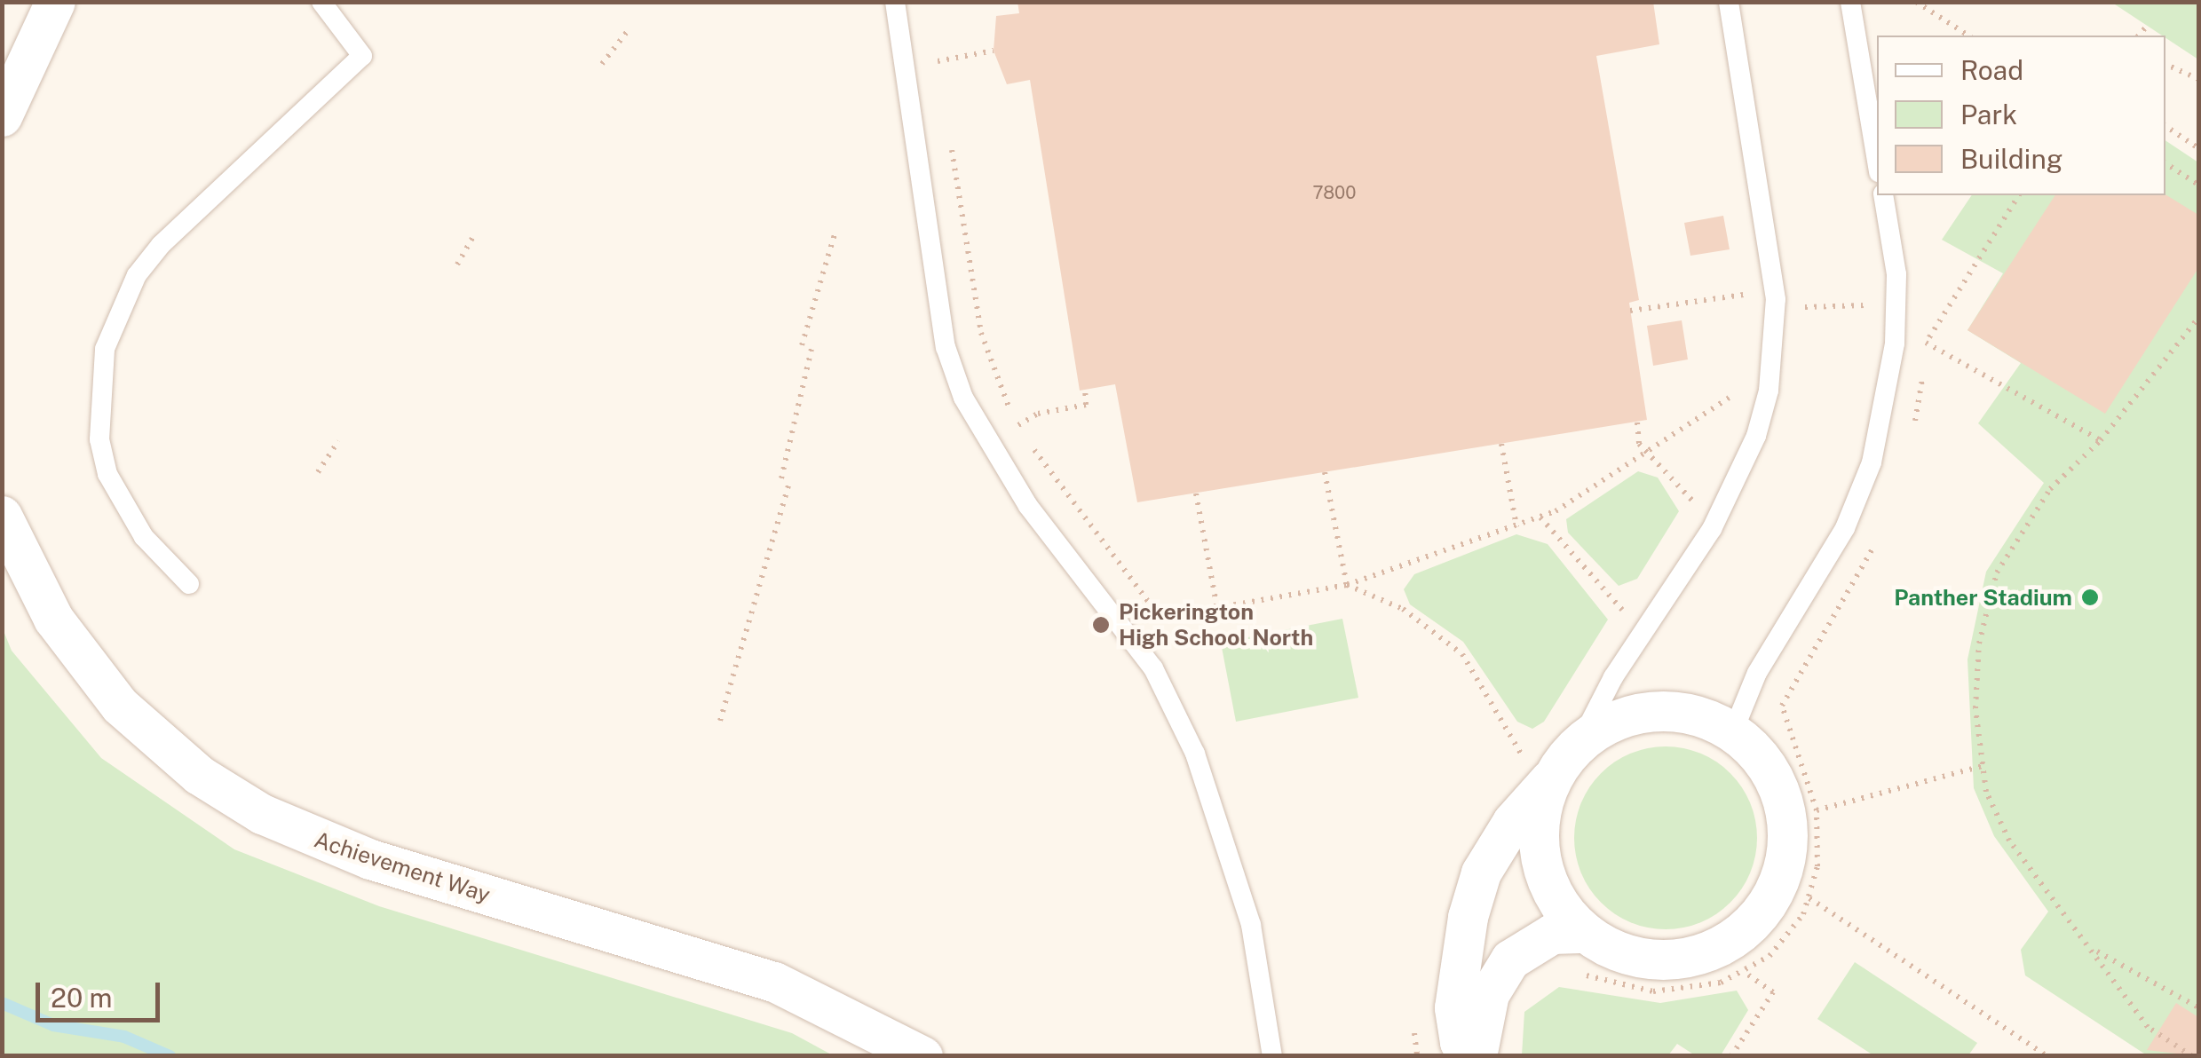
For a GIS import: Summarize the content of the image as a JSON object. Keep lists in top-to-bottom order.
{
  "streets": {
    "street": ["Achievement Way"]
  },
  "places": ["Panther Stadium", "Pickerington High School North"],
  "house_numbers": ["7800"],
  "legend": ["Road", "Park", "Building"],
  "scale_bar": "20 m"
}
